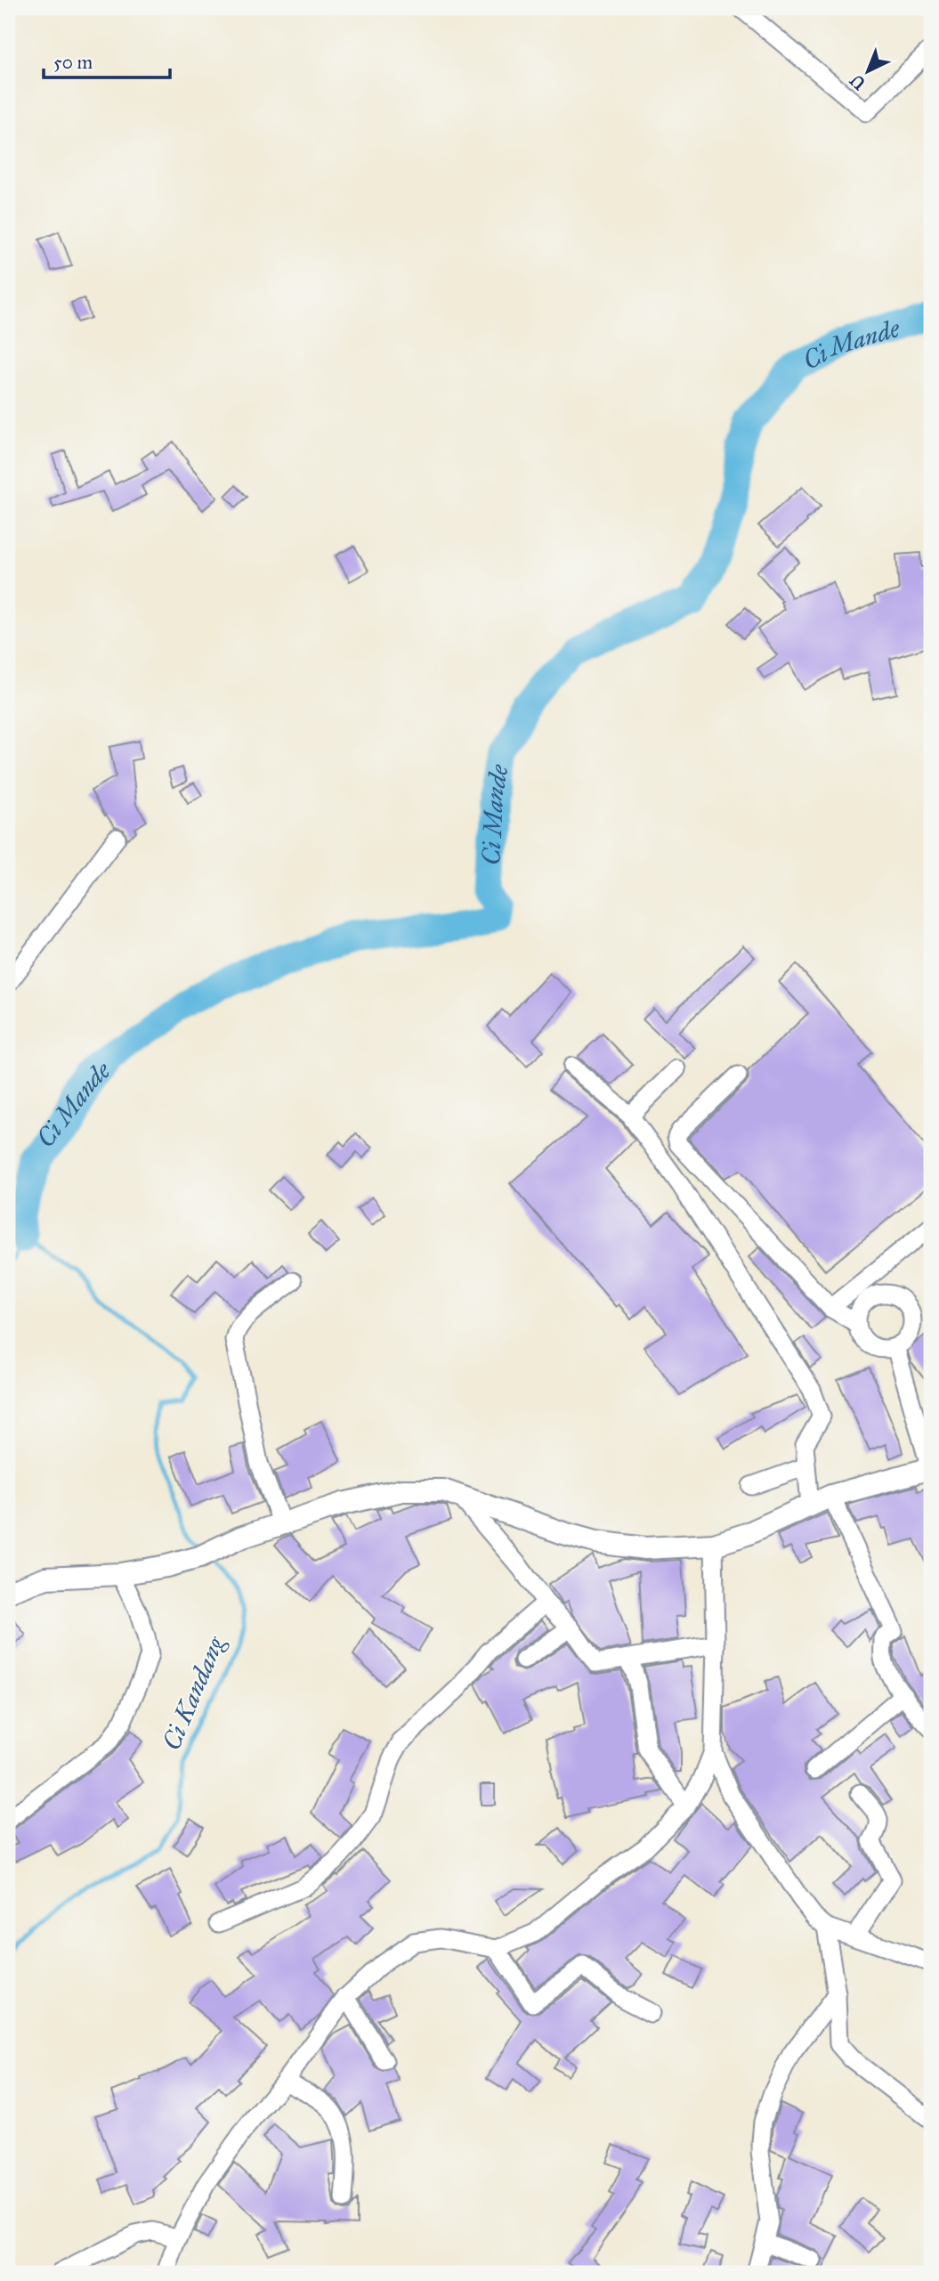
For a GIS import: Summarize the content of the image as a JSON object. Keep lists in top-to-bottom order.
{
  "water": ["Ci Mande", "Ci Kandang"],
  "scale_bar": "50 m",
  "north": "bottom left"
}
